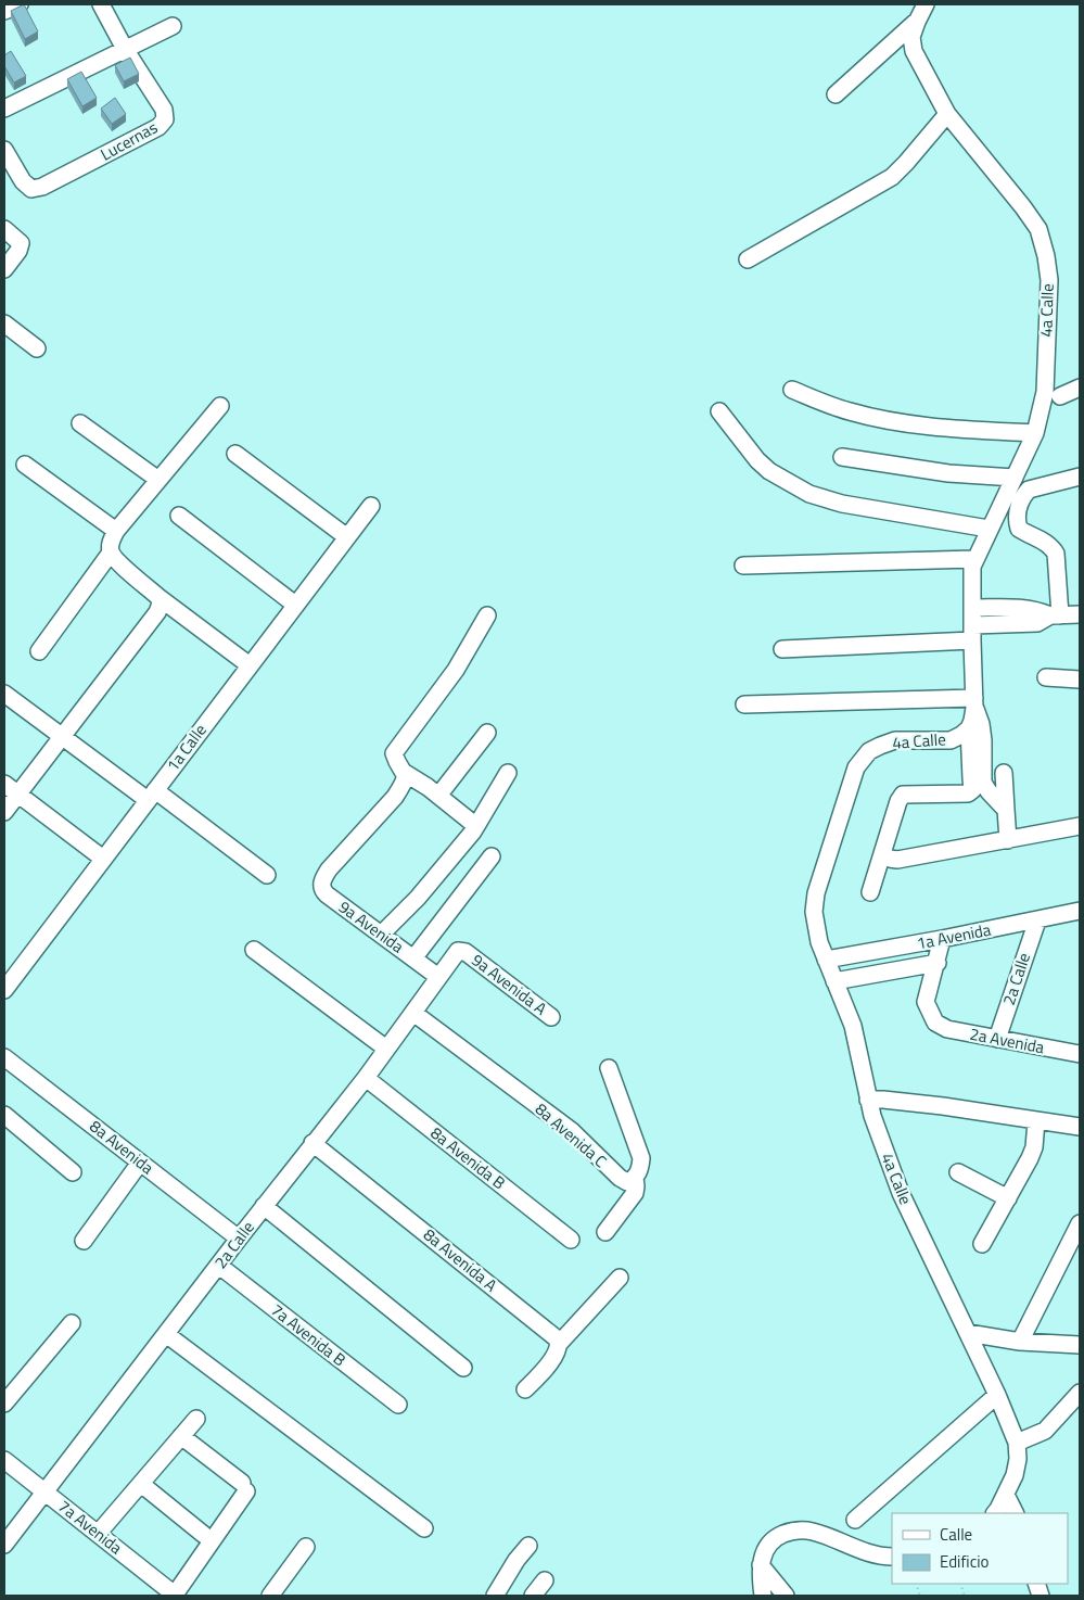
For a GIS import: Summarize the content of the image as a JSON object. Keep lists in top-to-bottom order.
{
  "streets": {
    "street": [
      "Lucernas",
      "4a Calle",
      "1a Calle",
      "9a Avenida",
      "1a Avenida",
      "2a Calle",
      "9a Avenida A",
      "2a Avenida",
      "8a Avenida C",
      "8a Avenida",
      "8a Avenida B",
      "8a Avenida A",
      "7a Avenida B",
      "7a Avenida"
    ]
  },
  "crossings": [
    ["4a Calle", "1a Avenida"],
    ["9a Avenida", "2a Calle"],
    ["1a Avenida", "2a Calle"],
    ["1a Avenida", "2a Avenida"],
    ["2a Calle", "9a Avenida A"],
    ["2a Calle", "2a Avenida"],
    ["2a Calle", "8a Avenida C"],
    ["2a Calle", "8a Avenida"],
    ["2a Calle", "8a Avenida B"],
    ["2a Calle", "8a Avenida A"],
    ["2a Calle", "7a Avenida B"],
    ["2a Calle", "7a Avenida"]
  ],
  "legend": ["Calle", "Edificio"]
}
